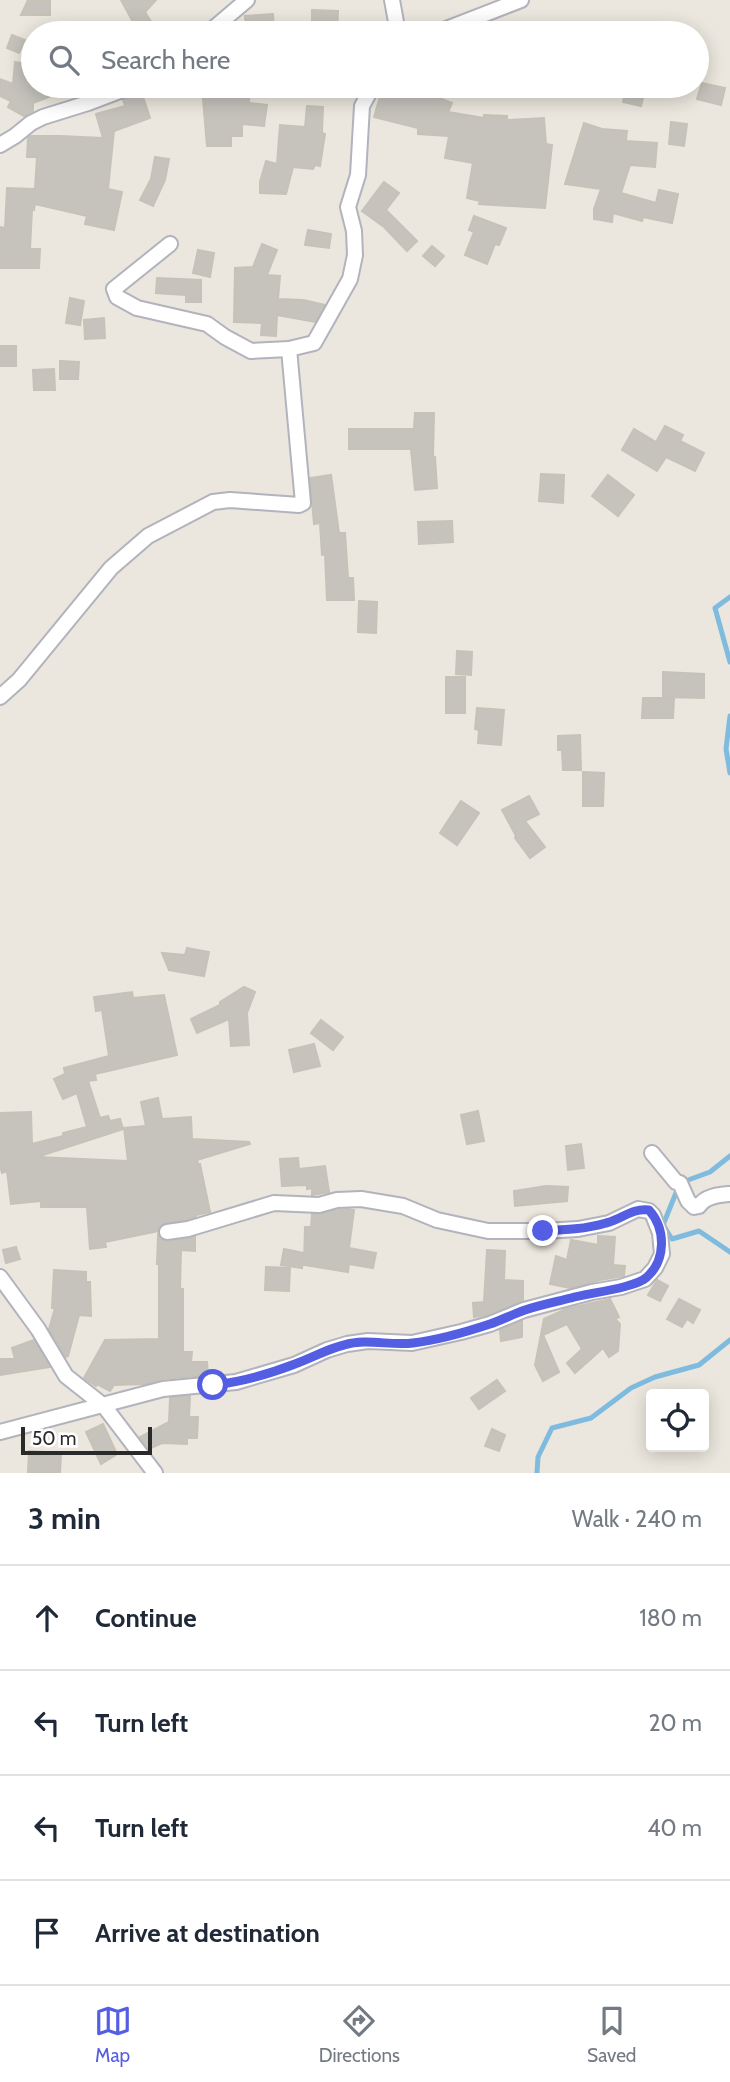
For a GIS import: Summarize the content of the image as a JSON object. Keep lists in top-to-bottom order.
{
  "scale_bar": "50 m",
  "page": {
    "search": "Search here",
    "scale": "50 m",
    "heading": ["3 min", "Walk · 240 m"],
    "list": [
      ["Continue", "180 m"],
      ["Turn left", "20 m"],
      ["Turn left", "40 m"],
      "Arrive at destination"
    ],
    "nav": ["Map", "Directions", "Saved"]
  }
}
